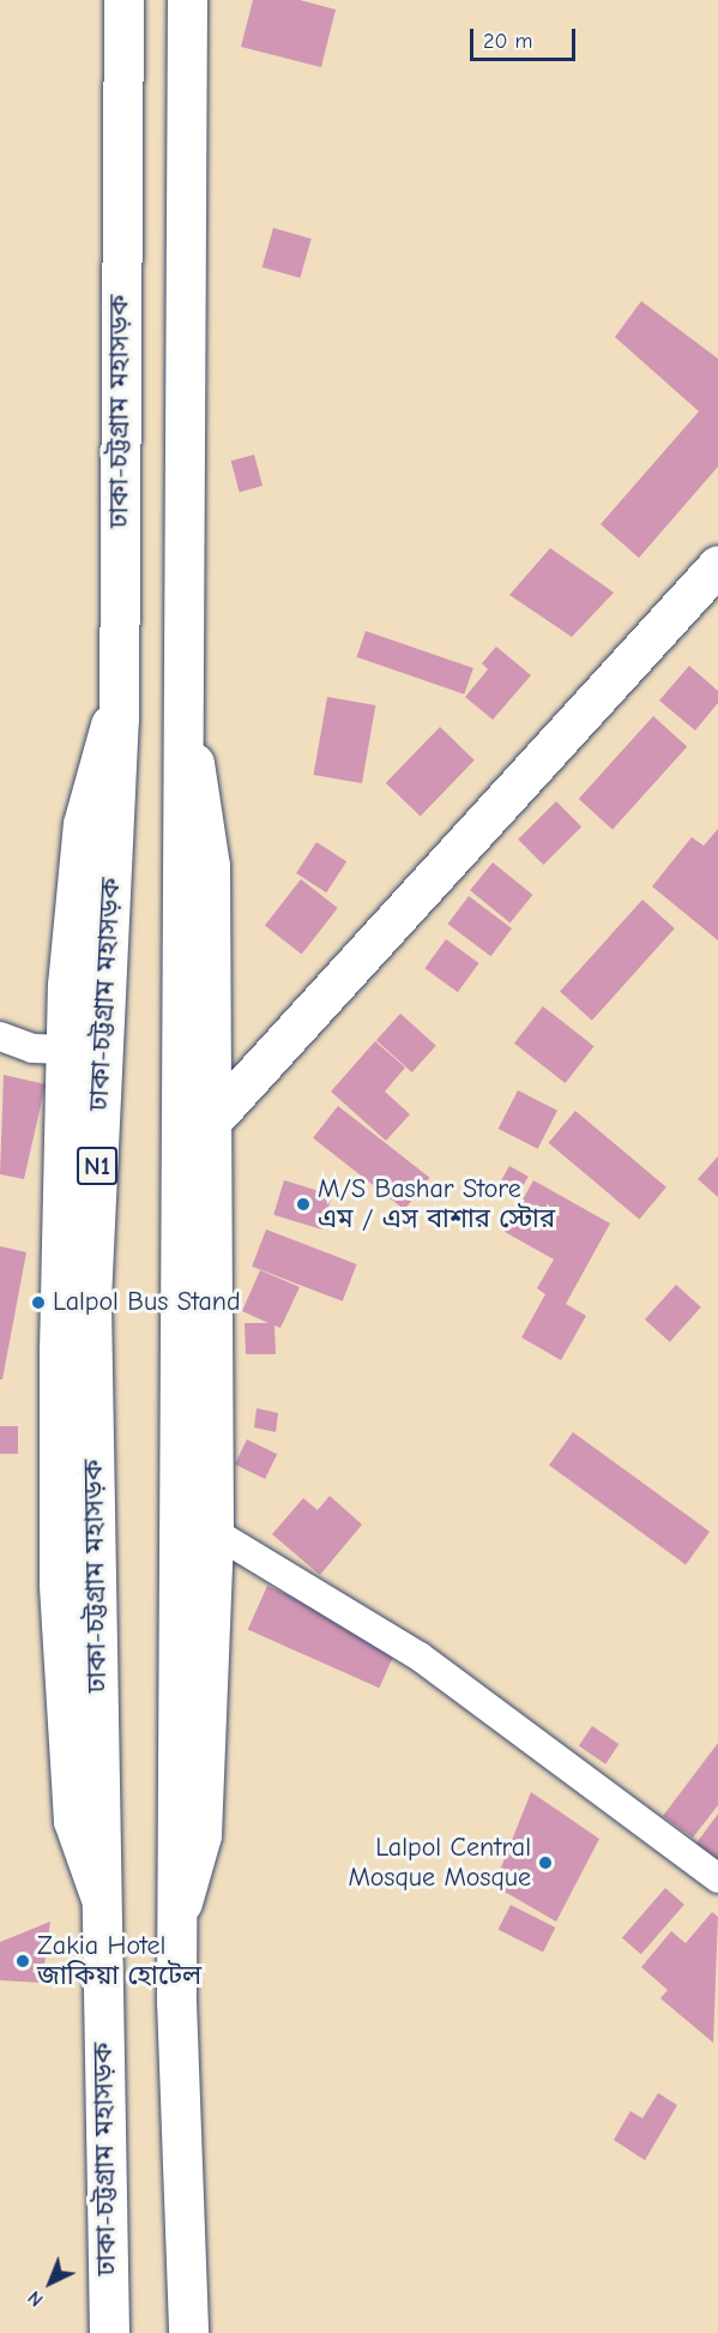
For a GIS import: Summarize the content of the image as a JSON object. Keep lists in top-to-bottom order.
{
  "streets": {
    "main road": ["ঢাকা-চট্টগ্রাম মহাসড়ক", "N1"]
  },
  "places": [
    "M/S Bashar Store এম / এস বাশার স্টোর",
    "Lalpol Bus Stand",
    "Lalpol Central Mosque Mosque",
    "Zakia Hotel জাকিয়া হোটেল"
  ],
  "scale_bar": "20 m",
  "north": "bottom left"
}
